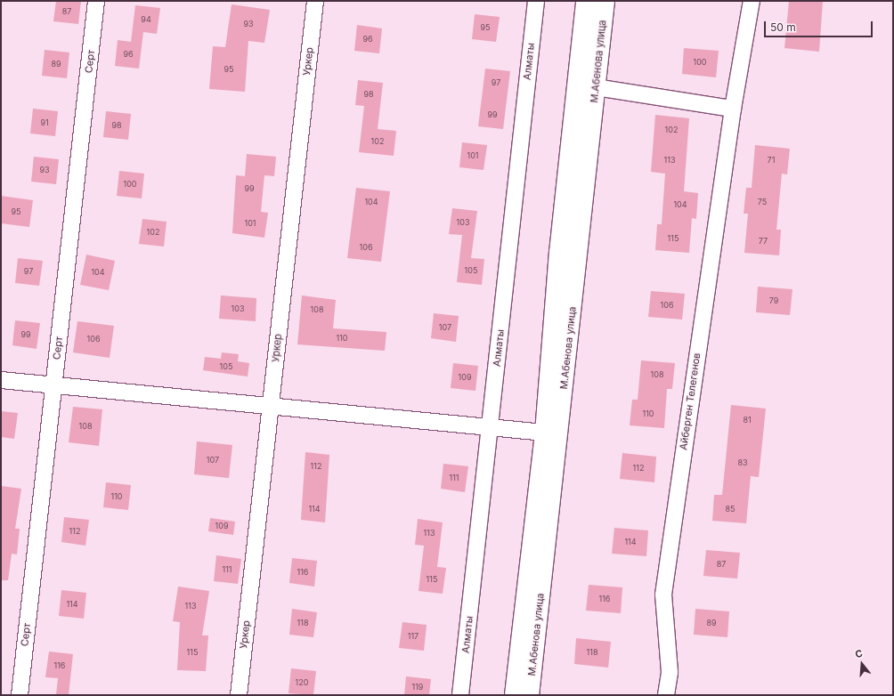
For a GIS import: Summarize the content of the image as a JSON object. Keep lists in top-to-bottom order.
{
  "streets": {
    "main road": ["М.Абенова улица"],
    "street": [
      "Серт",
      "Уркер",
      "Алматы",
      "Айберген Телегенов"
    ]
  },
  "house_numbers": [
    "87",
    "94",
    "93",
    "95",
    "96",
    "96",
    "100",
    "89",
    "95",
    "97",
    "98",
    "99",
    "91",
    "98",
    "102",
    "102",
    "101",
    "113",
    "71",
    "93",
    "100",
    "99",
    "104",
    "75",
    "104",
    "95",
    "103",
    "101",
    "102",
    "115",
    "77",
    "106",
    "105",
    "97",
    "104",
    "79",
    "106",
    "103",
    "108",
    "107",
    "99",
    "110",
    "106",
    "105",
    "108",
    "109",
    "110",
    "81",
    "108",
    "107",
    "83",
    "112",
    "112",
    "111",
    "110",
    "114",
    "85",
    "109",
    "112",
    "113",
    "114",
    "87",
    "111",
    "116",
    "115",
    "116",
    "114",
    "113",
    "118",
    "89",
    "117",
    "115",
    "118",
    "116",
    "120",
    "119"
  ],
  "scale_bar": "50 m",
  "north": "top"
}
